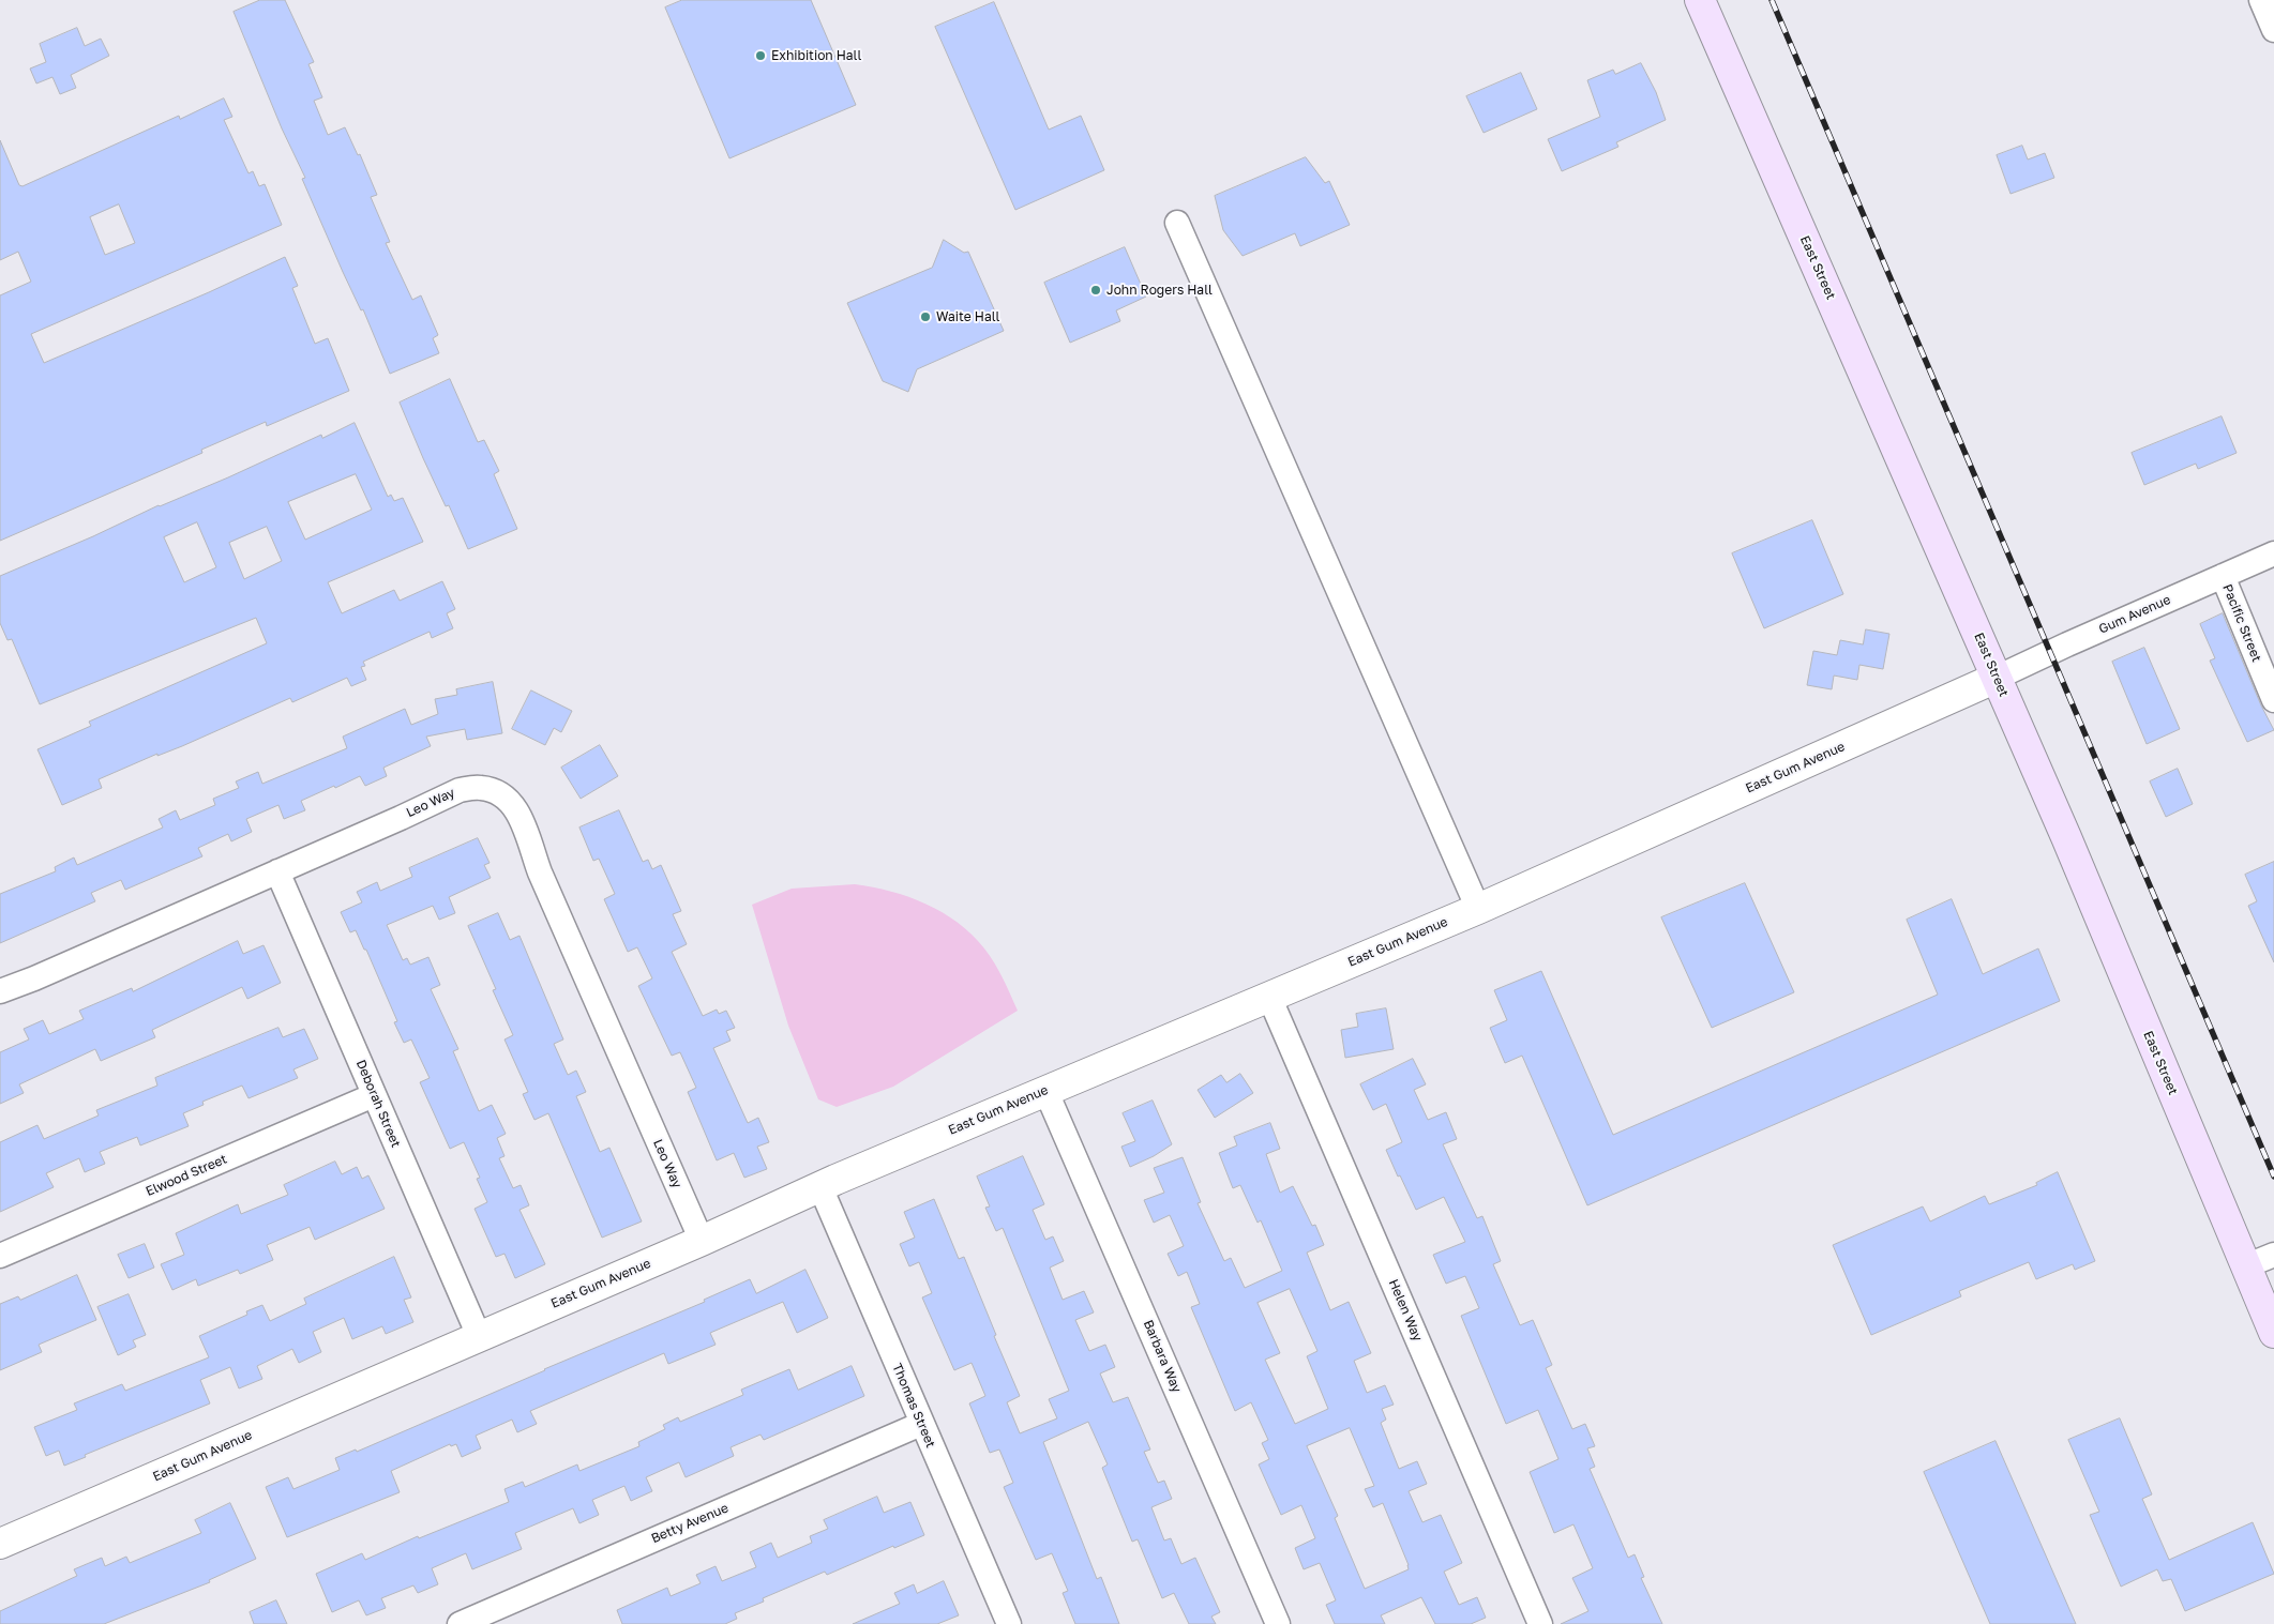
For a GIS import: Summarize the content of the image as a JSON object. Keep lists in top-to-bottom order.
{
  "streets": {
    "main road": ["East Street"],
    "street": [
      "Gum Avenue",
      "Pacific Street",
      "East Gum Avenue",
      "Leo Way",
      "Deborah Street",
      "Elwood Street",
      "Helen Way",
      "Barbara Way",
      "Thomas Street",
      "Betty Avenue"
    ]
  },
  "crossings": [
    ["East Street", "Gum Avenue"],
    ["East Street", "East Gum Avenue"],
    ["Gum Avenue", "Pacific Street"],
    ["Gum Avenue", "East Gum Avenue"],
    ["East Gum Avenue", "Leo Way"],
    ["East Gum Avenue", "Deborah Street"],
    ["East Gum Avenue", "Helen Way"],
    ["East Gum Avenue", "Barbara Way"],
    ["East Gum Avenue", "Thomas Street"],
    ["Leo Way", "Deborah Street"],
    ["Deborah Street", "Elwood Street"],
    ["Thomas Street", "Betty Avenue"]
  ],
  "places": ["Exhibition Hall", "John Rogers Hall", "Waite Hall"]
}
